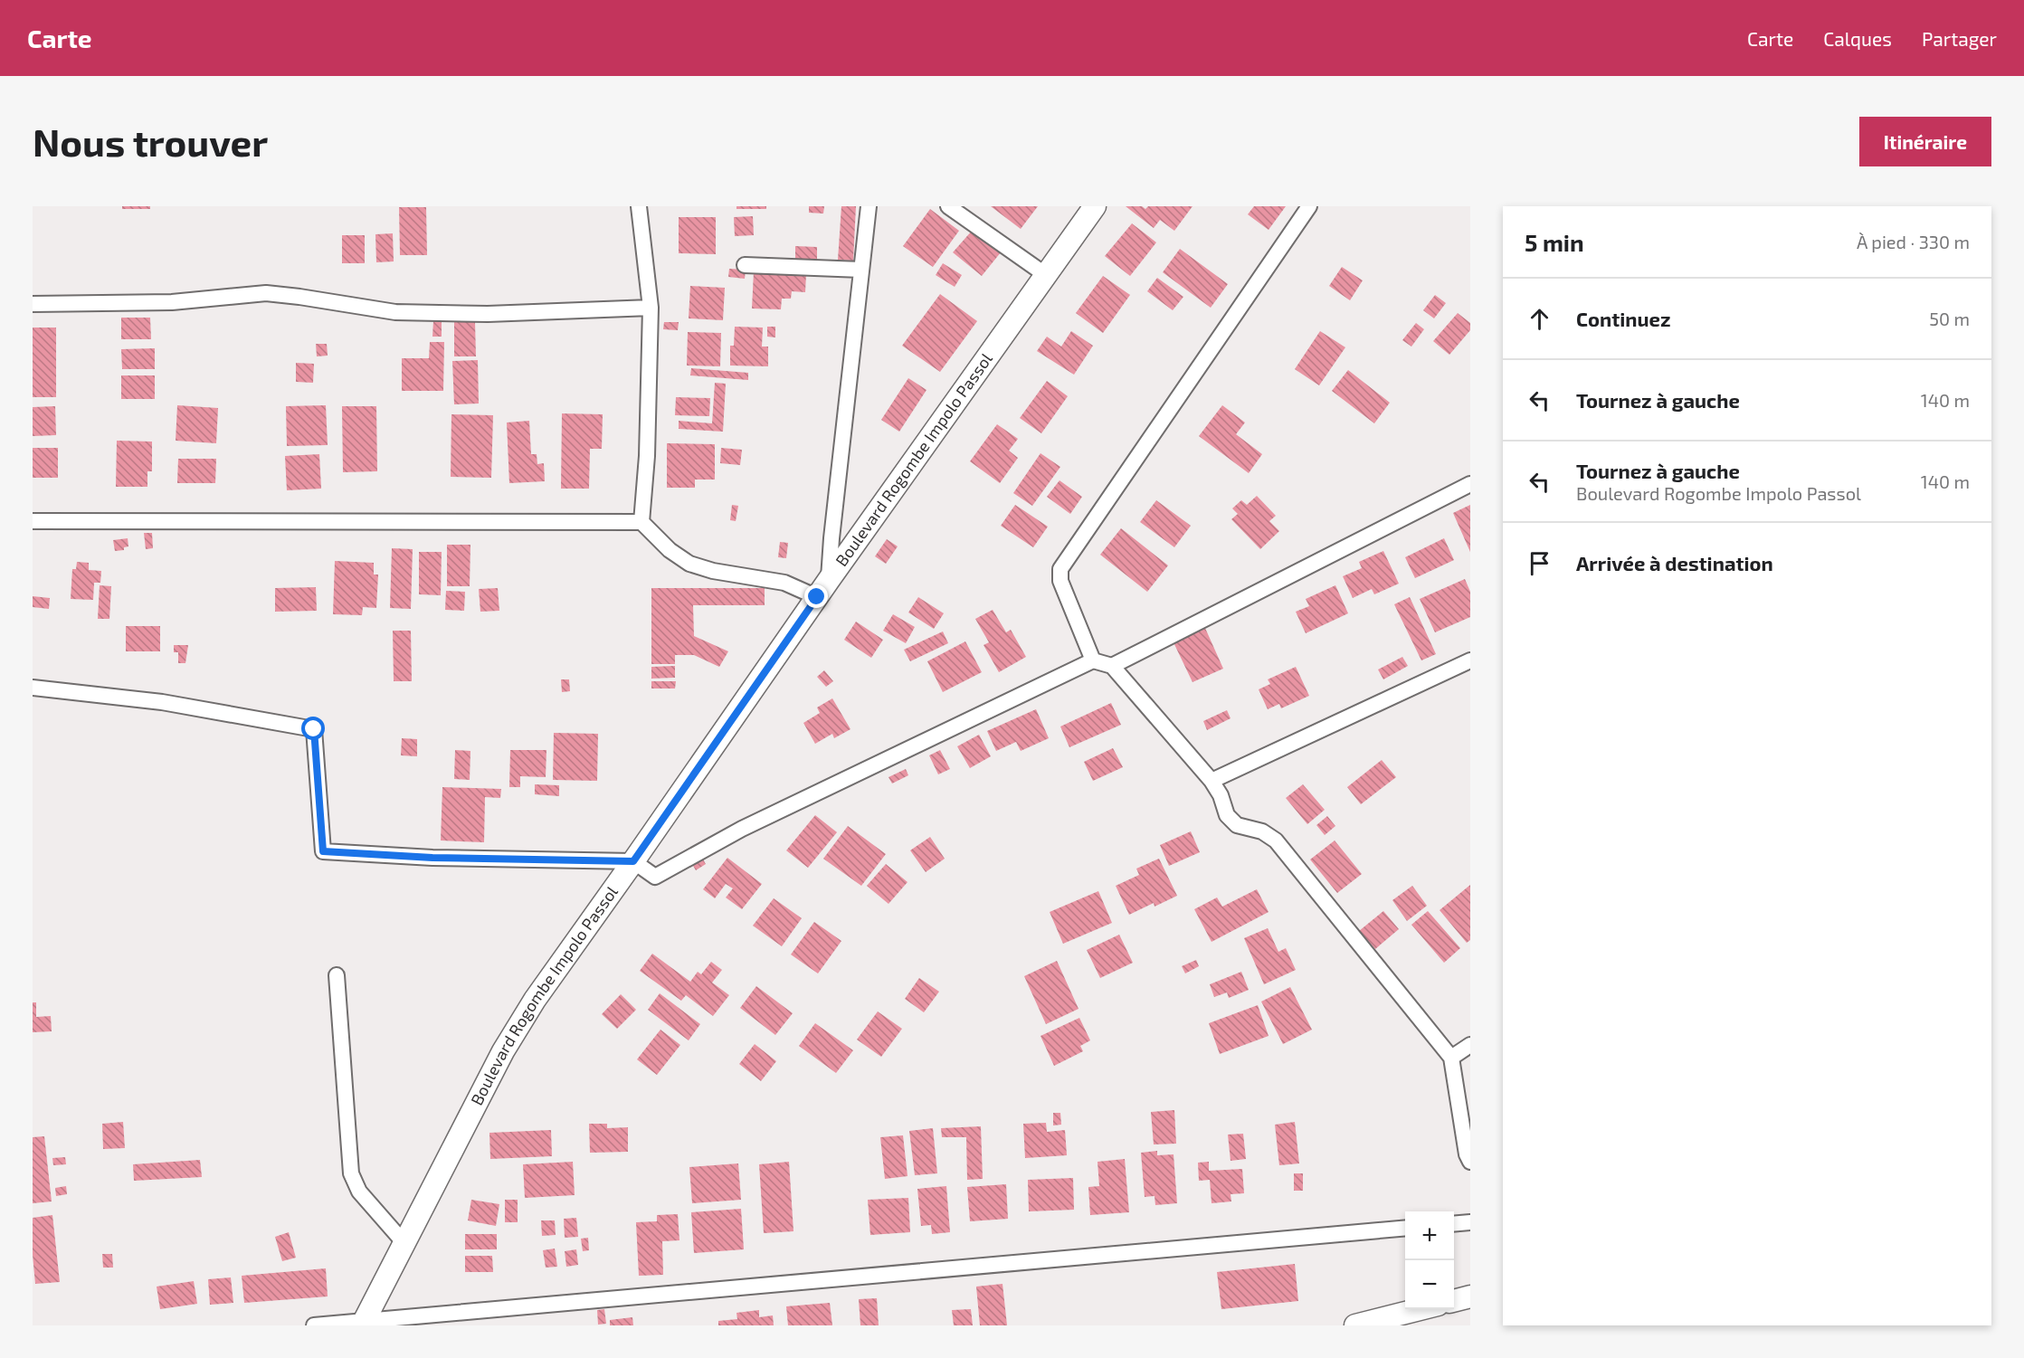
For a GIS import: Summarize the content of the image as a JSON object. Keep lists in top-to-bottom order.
{
  "streets": {
    "street": ["Boulevard Rogombe Impolo Passol"]
  },
  "page": {
    "header": "Carte",
    "nav": ["Carte", "Calques", "Partager"],
    "buttons": "Itinéraire",
    "title": "Nous trouver",
    "heading": ["5 min", "À pied · 330 m"],
    "list": [
      ["Continuez", "50 m"],
      ["Tournez à gauche", "140 m"],
      ["Tournez à gauche", "Boulevard Rogombe Impolo Passol", "140 m"],
      "Arrivée à destination"
    ],
    "map_buttons": ["+", "−"]
  }
}
